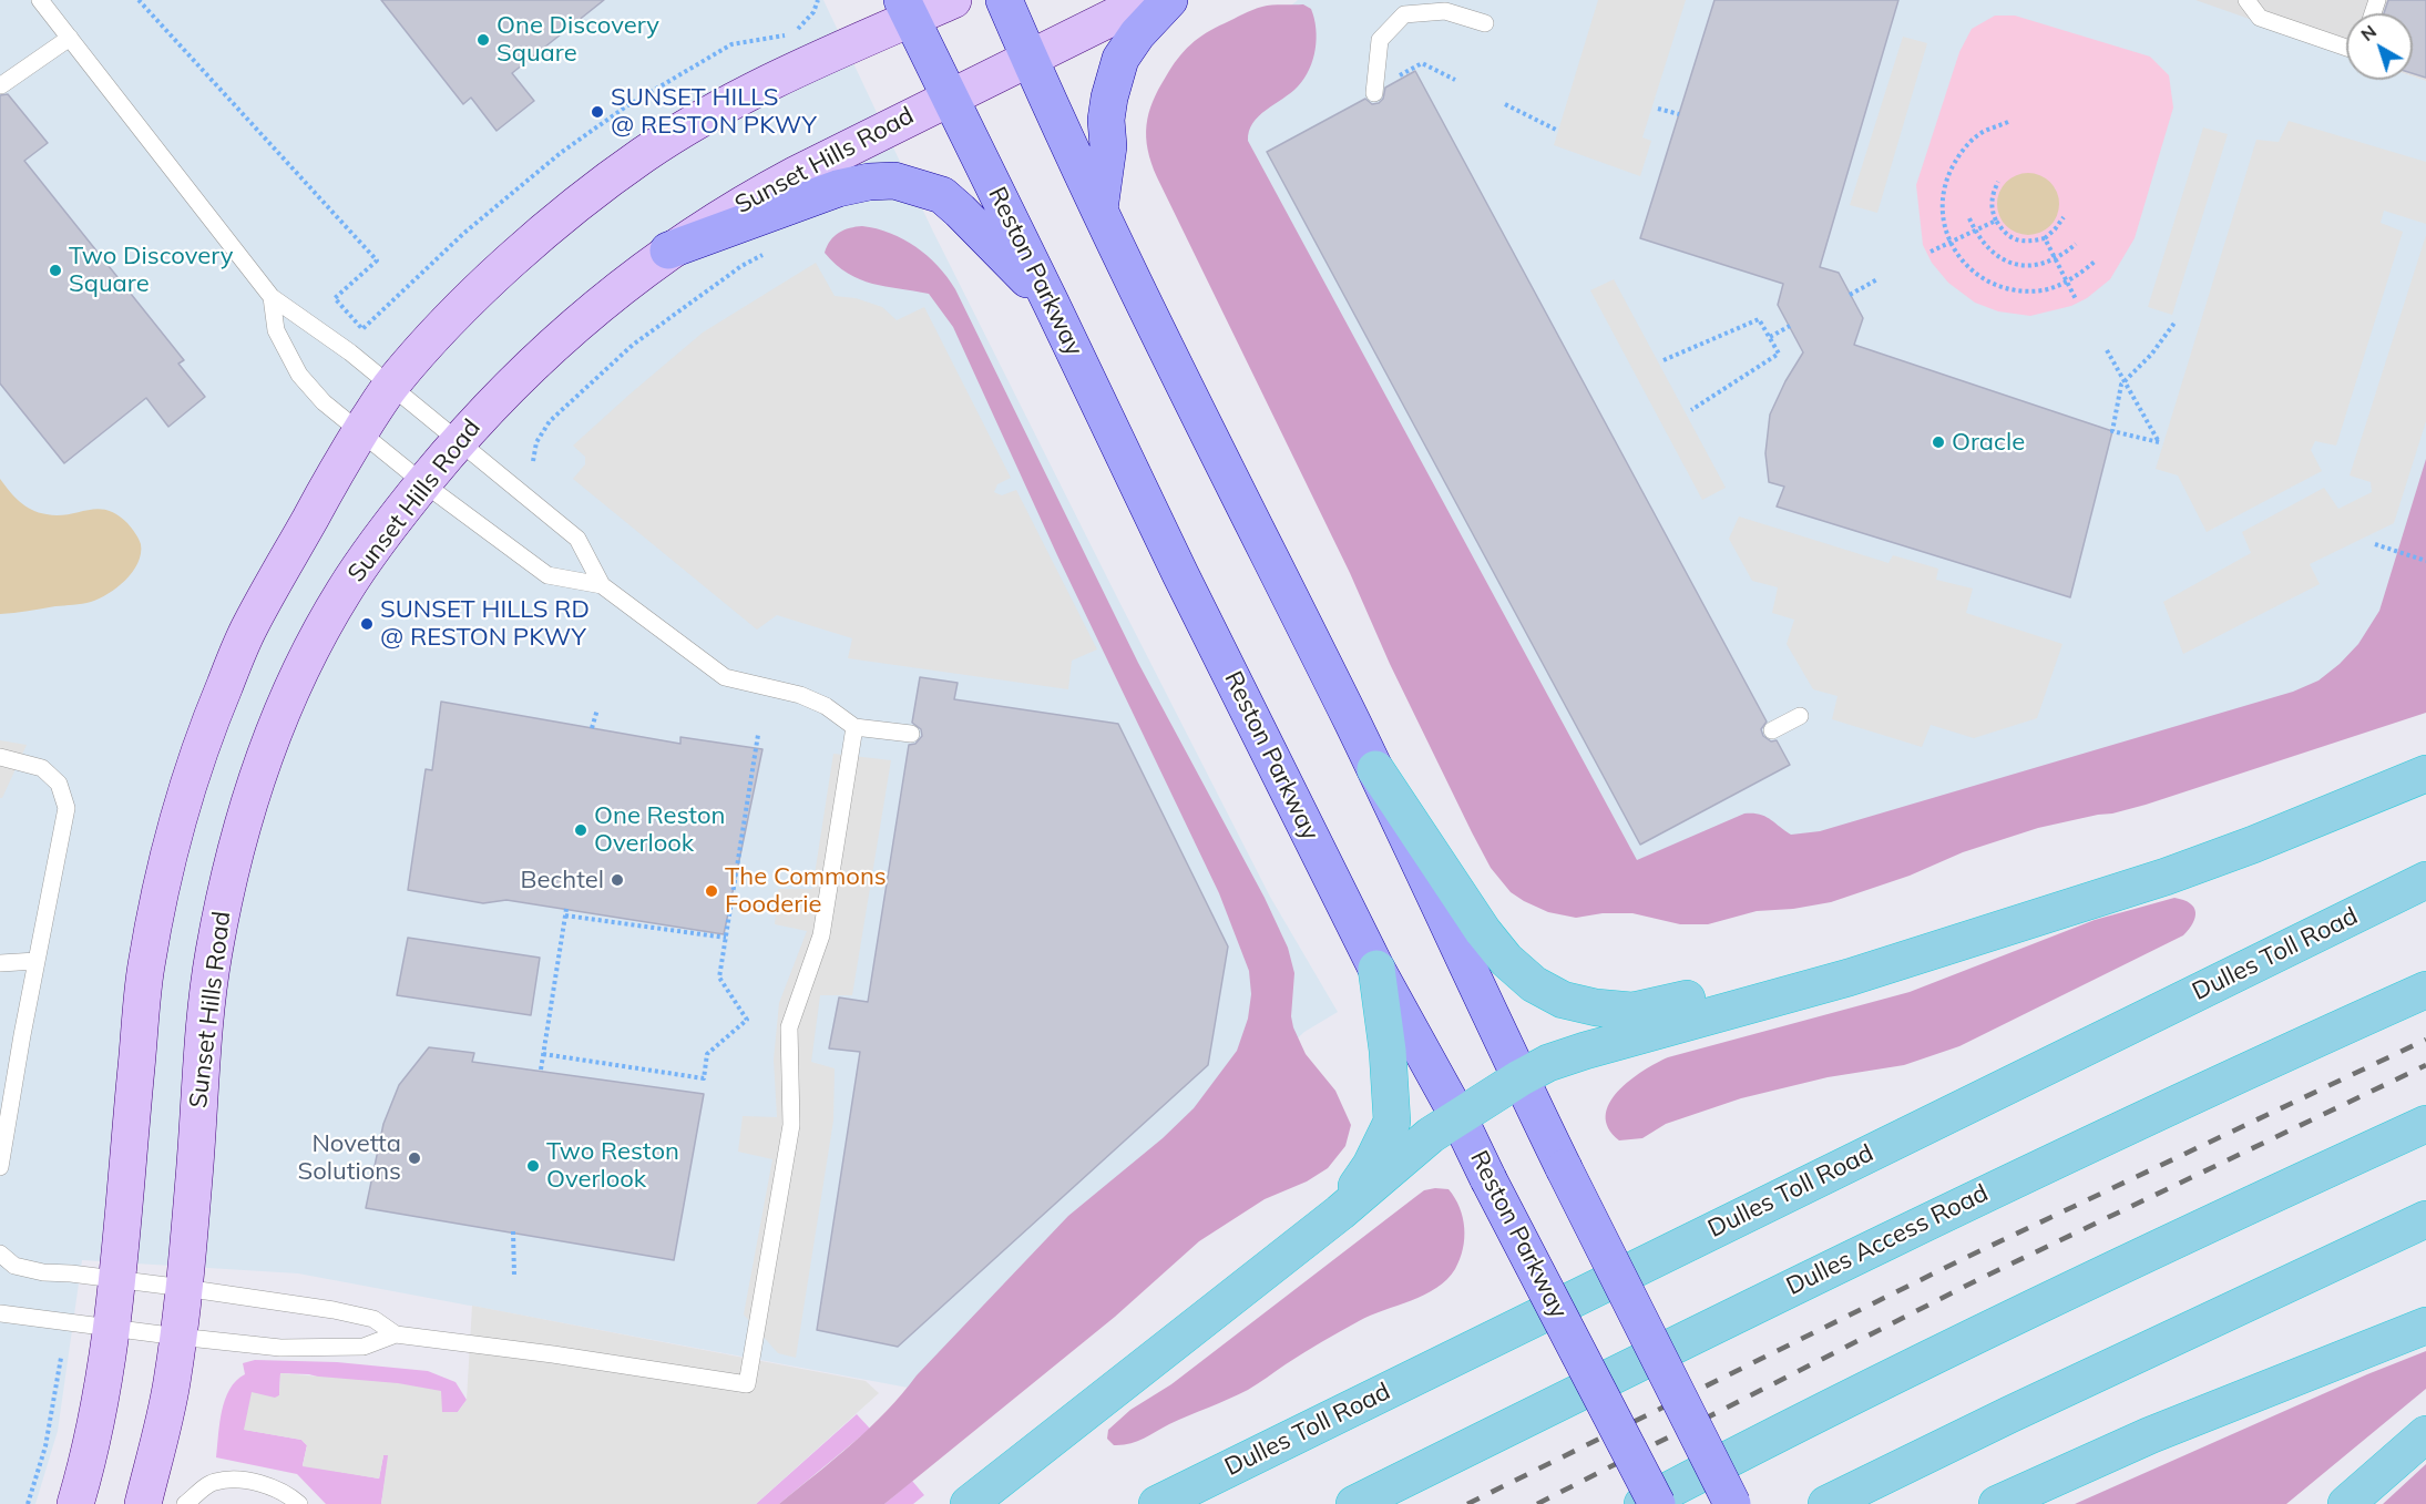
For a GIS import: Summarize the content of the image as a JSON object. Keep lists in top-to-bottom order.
{
  "streets": {
    "highway": ["Dulles Toll Road", "Dulles Access Road"],
    "main road": ["Sunset Hills Road", "Reston Parkway"]
  },
  "crossings": [
    ["Sunset Hills Road", "Reston Parkway"]
  ],
  "places": [
    "One Discovery Square",
    "SUNSET HILLS @ RESTON PKWY",
    "Two Discovery Square",
    "Oracle",
    "SUNSET HILLS RD @ RESTON PKWY",
    "One Reston Overlook",
    "Bechtel",
    "The Commons Fooderie",
    "Novetta Solutions",
    "Two Reston Overlook"
  ],
  "north": "top left"
}
